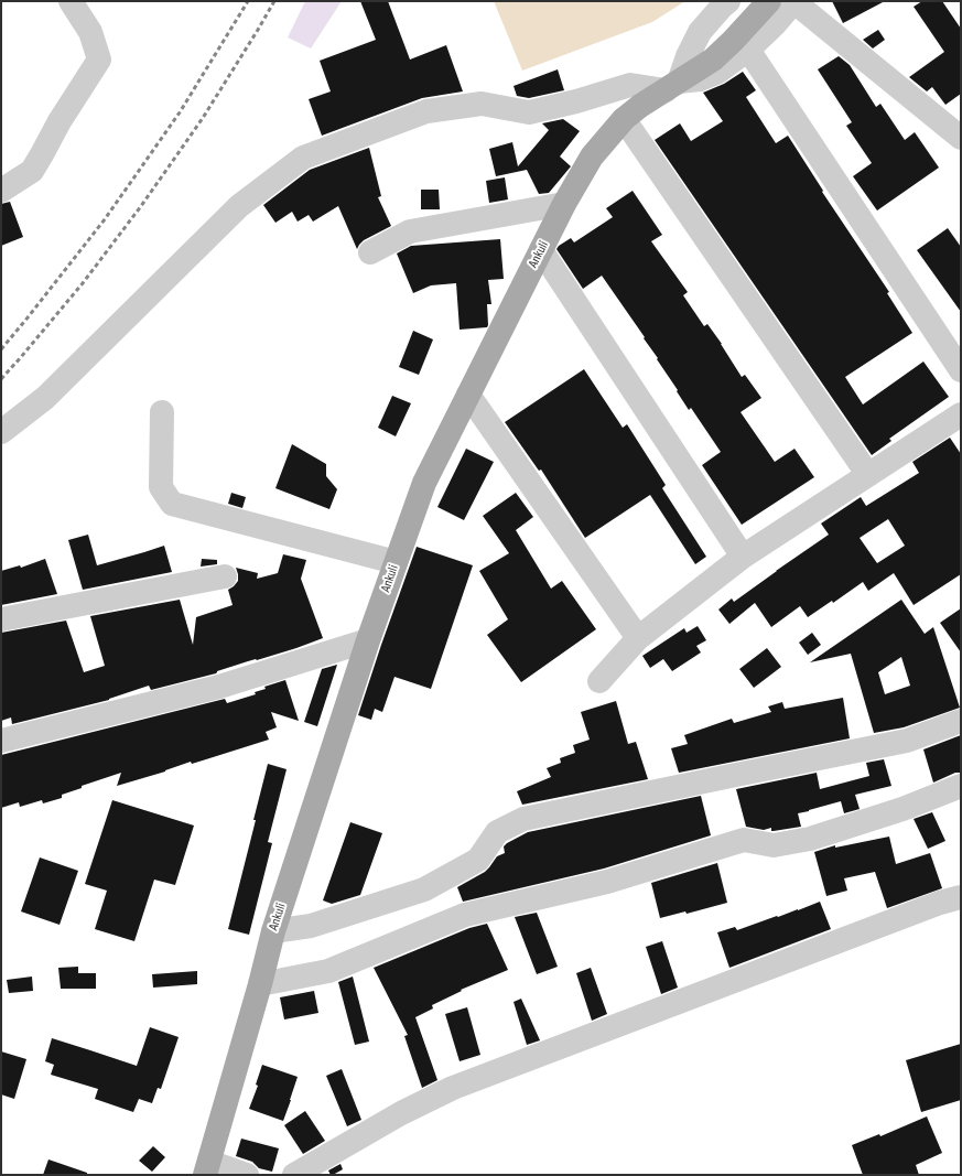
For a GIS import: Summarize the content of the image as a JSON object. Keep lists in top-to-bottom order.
{
  "streets": {
    "main road": ["Ankuli"]
  }
}
